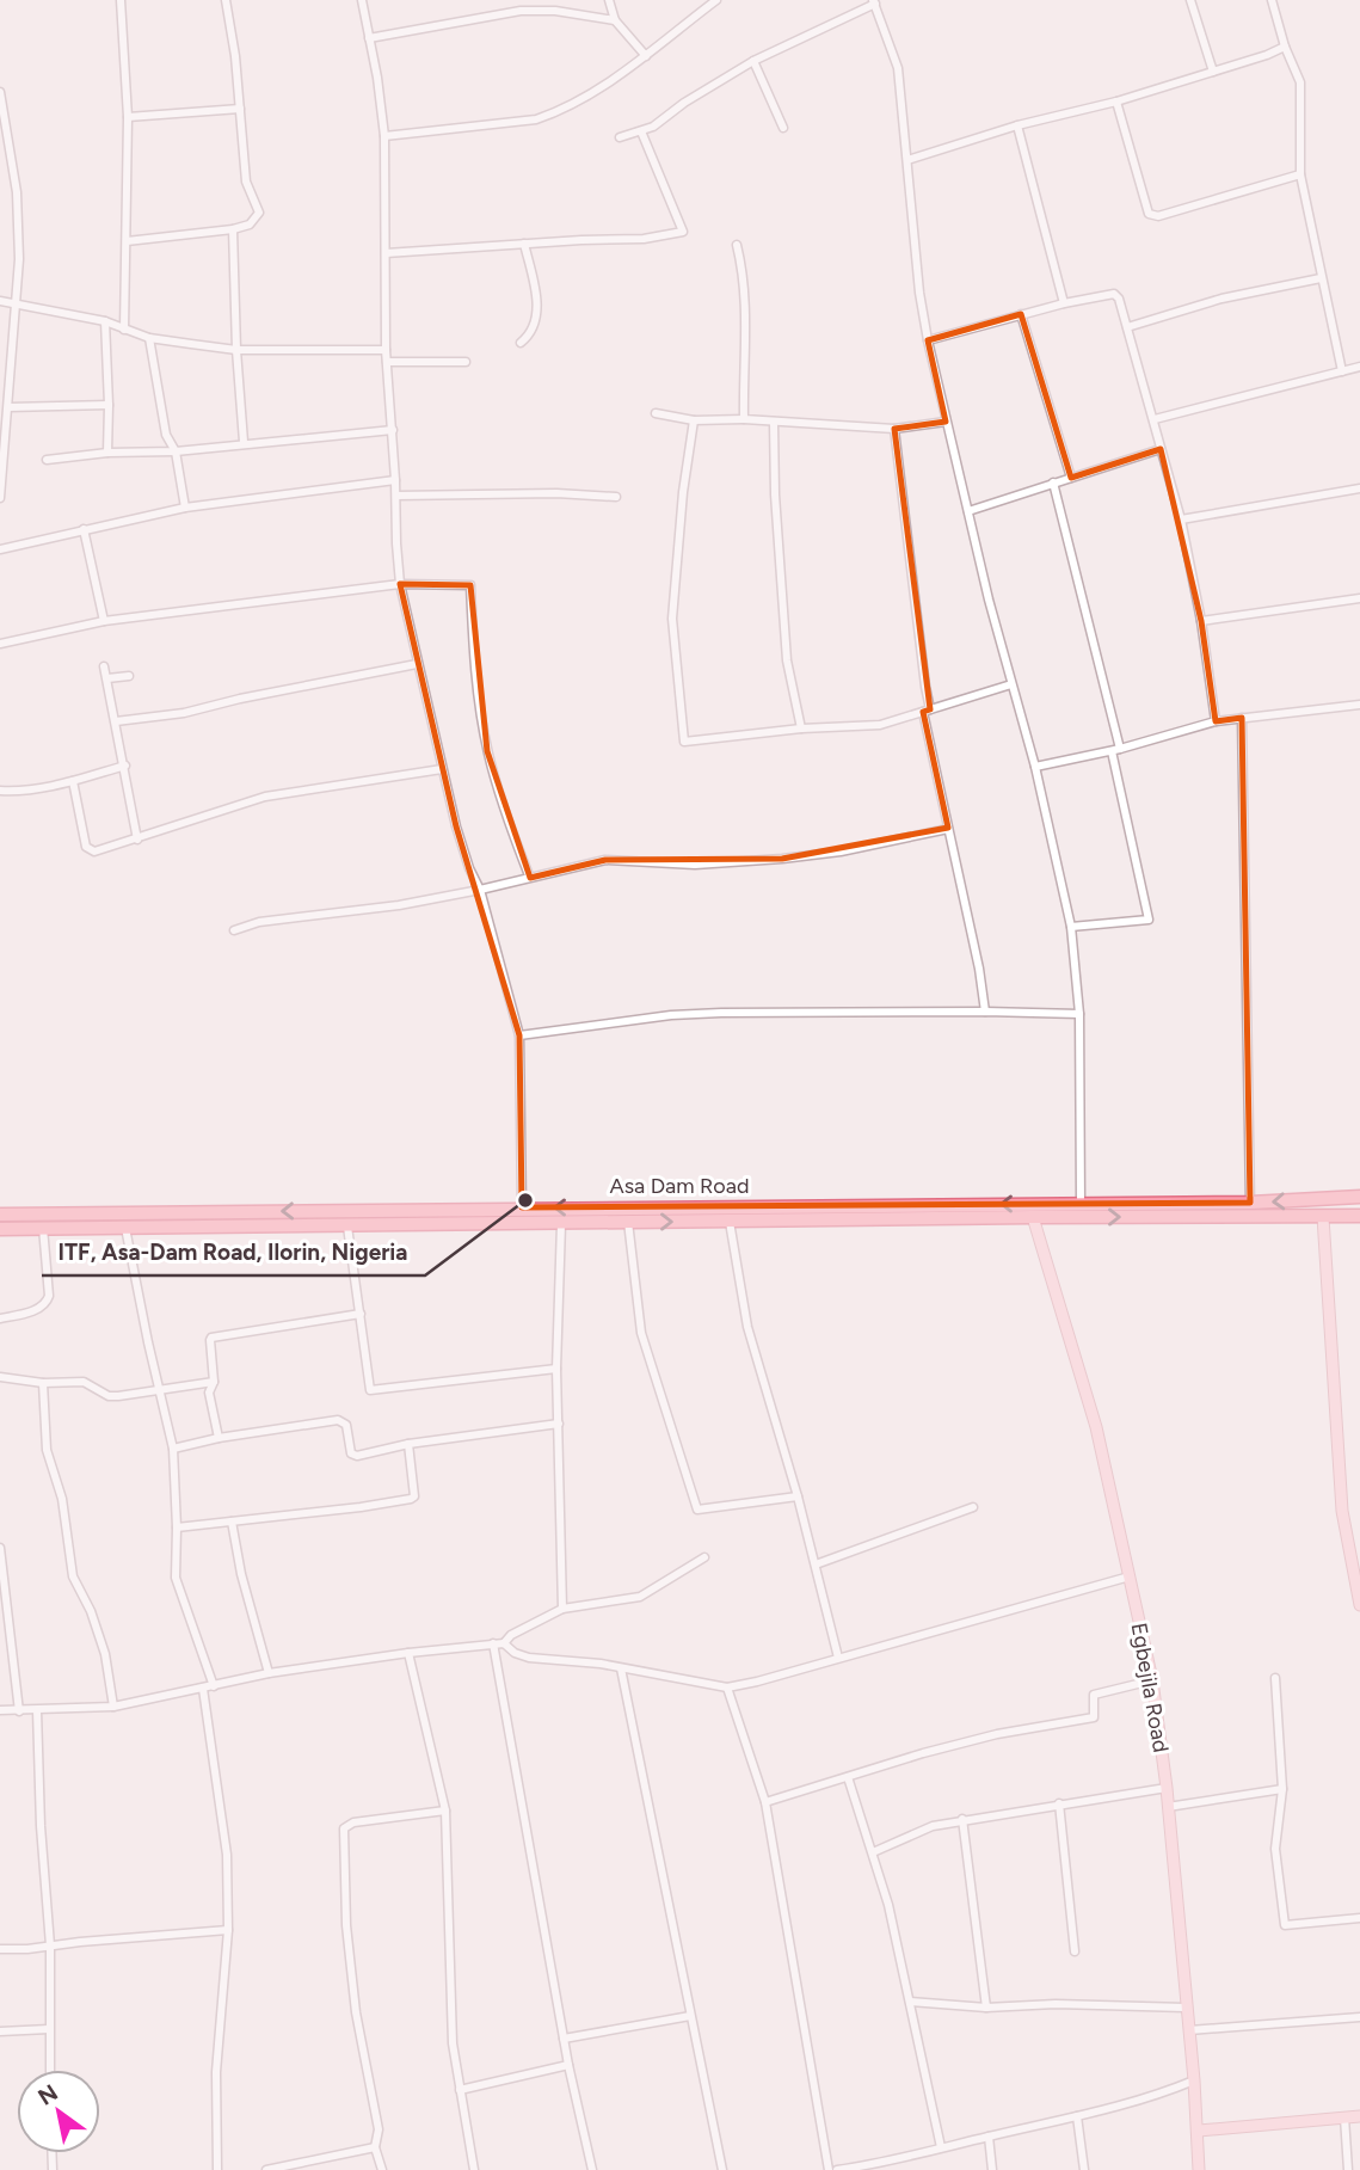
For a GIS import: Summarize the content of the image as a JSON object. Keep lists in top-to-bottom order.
{
  "streets": {
    "main road": ["Asa Dam Road"],
    "street": ["Egbejila Road"]
  },
  "crossings": [
    ["Asa Dam Road", "Egbejila Road"]
  ],
  "places": ["ITF, Asa-Dam Road, Ilorin, Nigeria"],
  "north": "top left"
}
